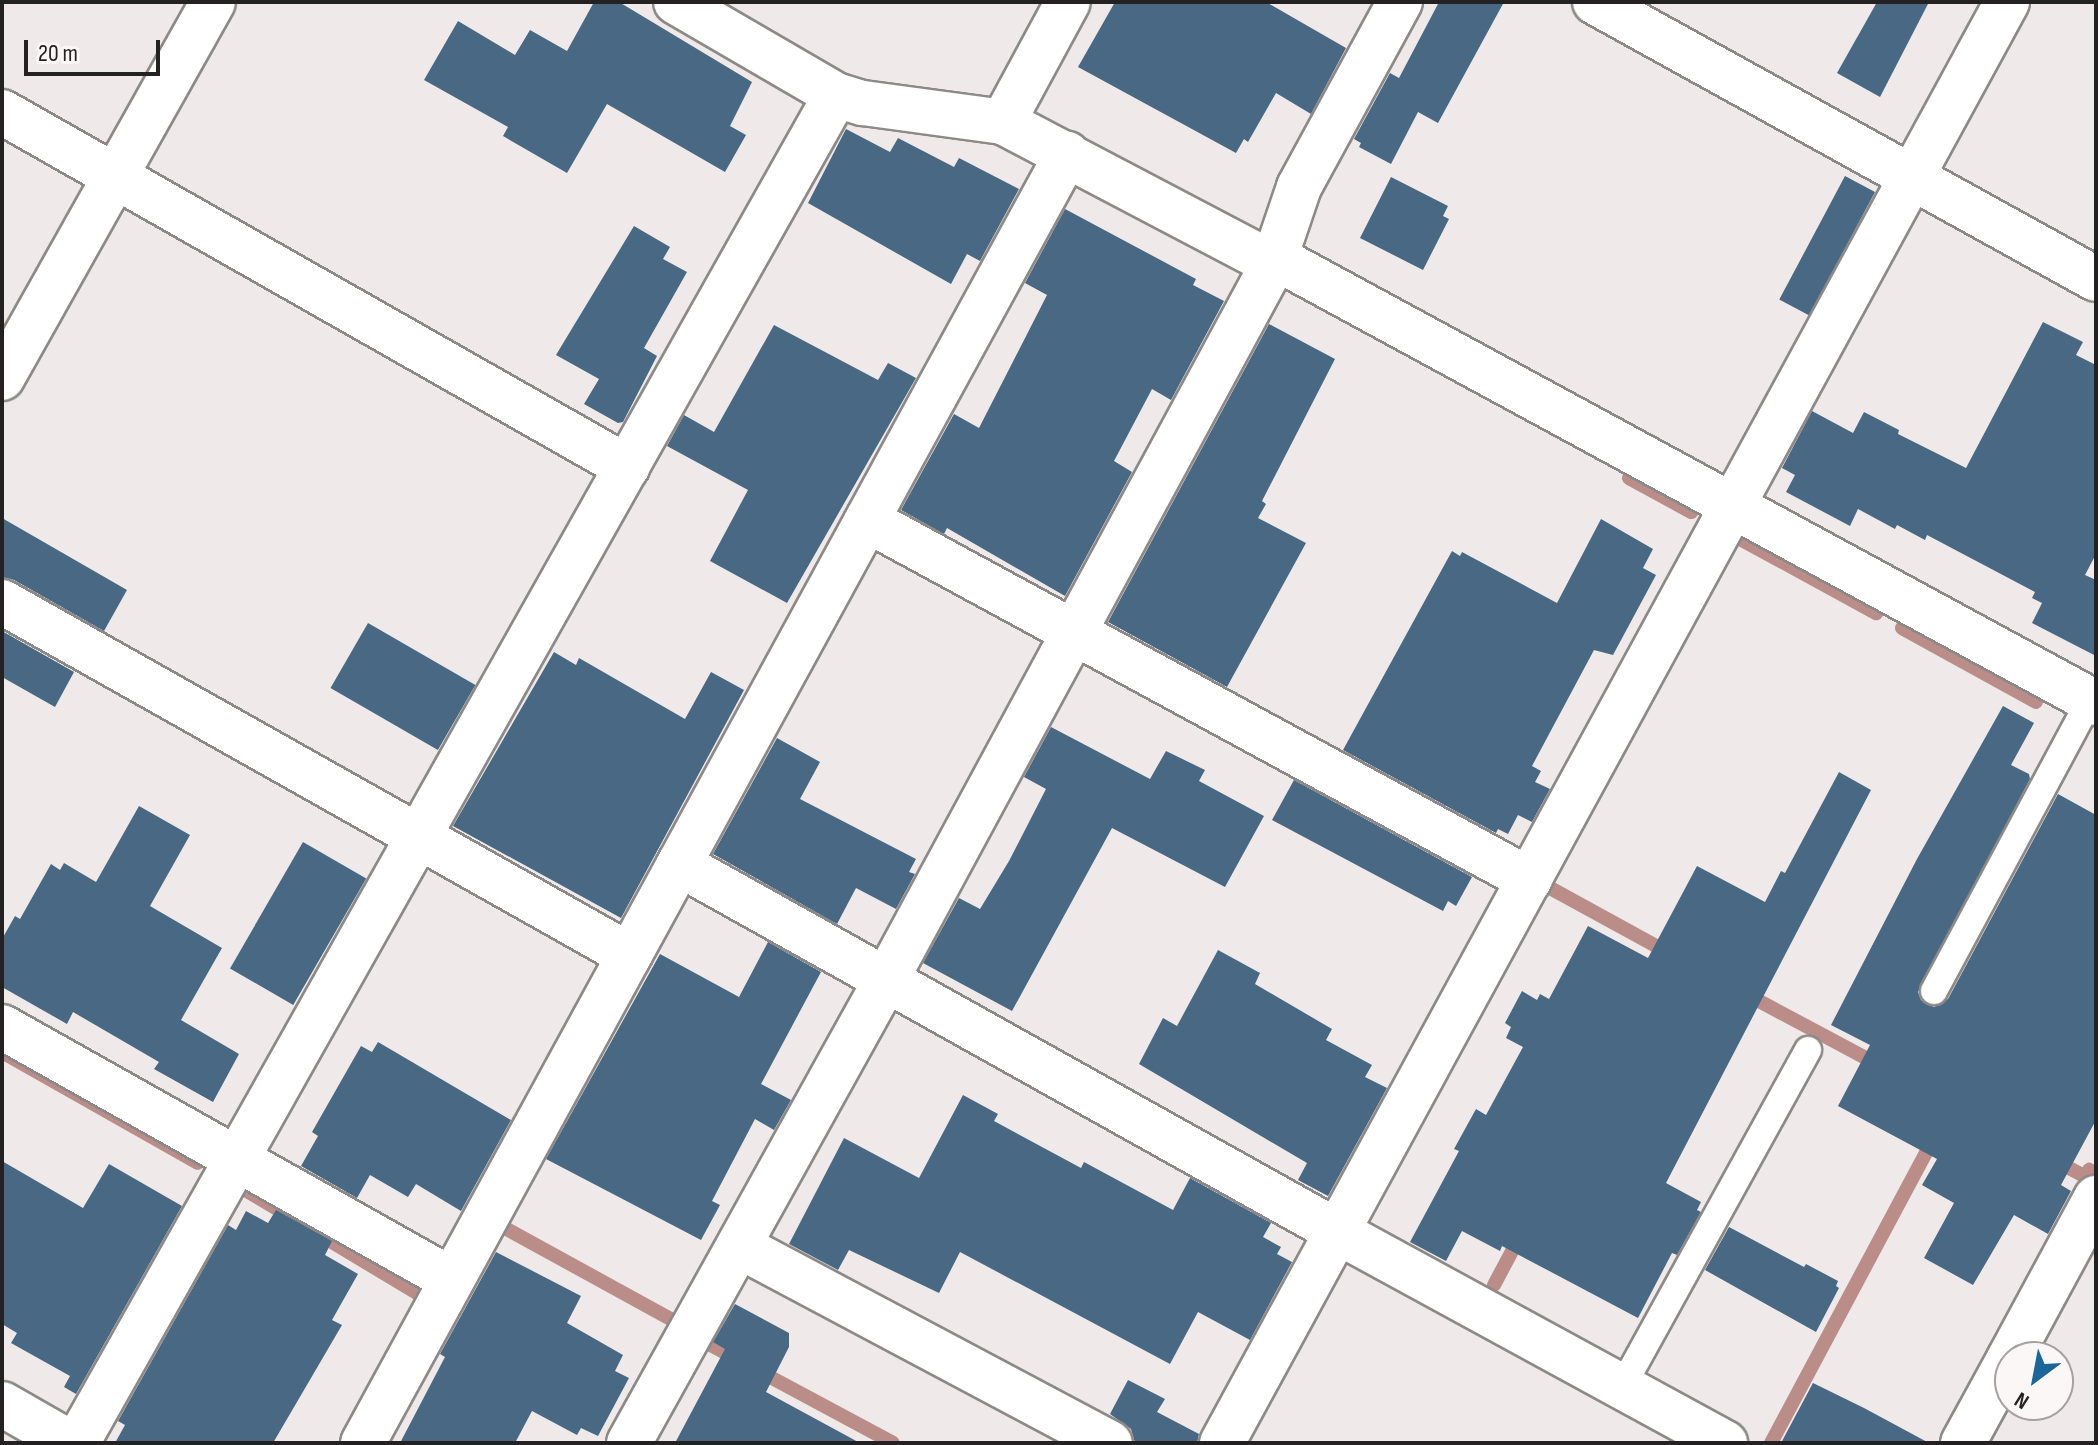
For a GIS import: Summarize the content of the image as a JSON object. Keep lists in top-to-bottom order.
{
  "scale_bar": "20 m",
  "north": "bottom left"
}
